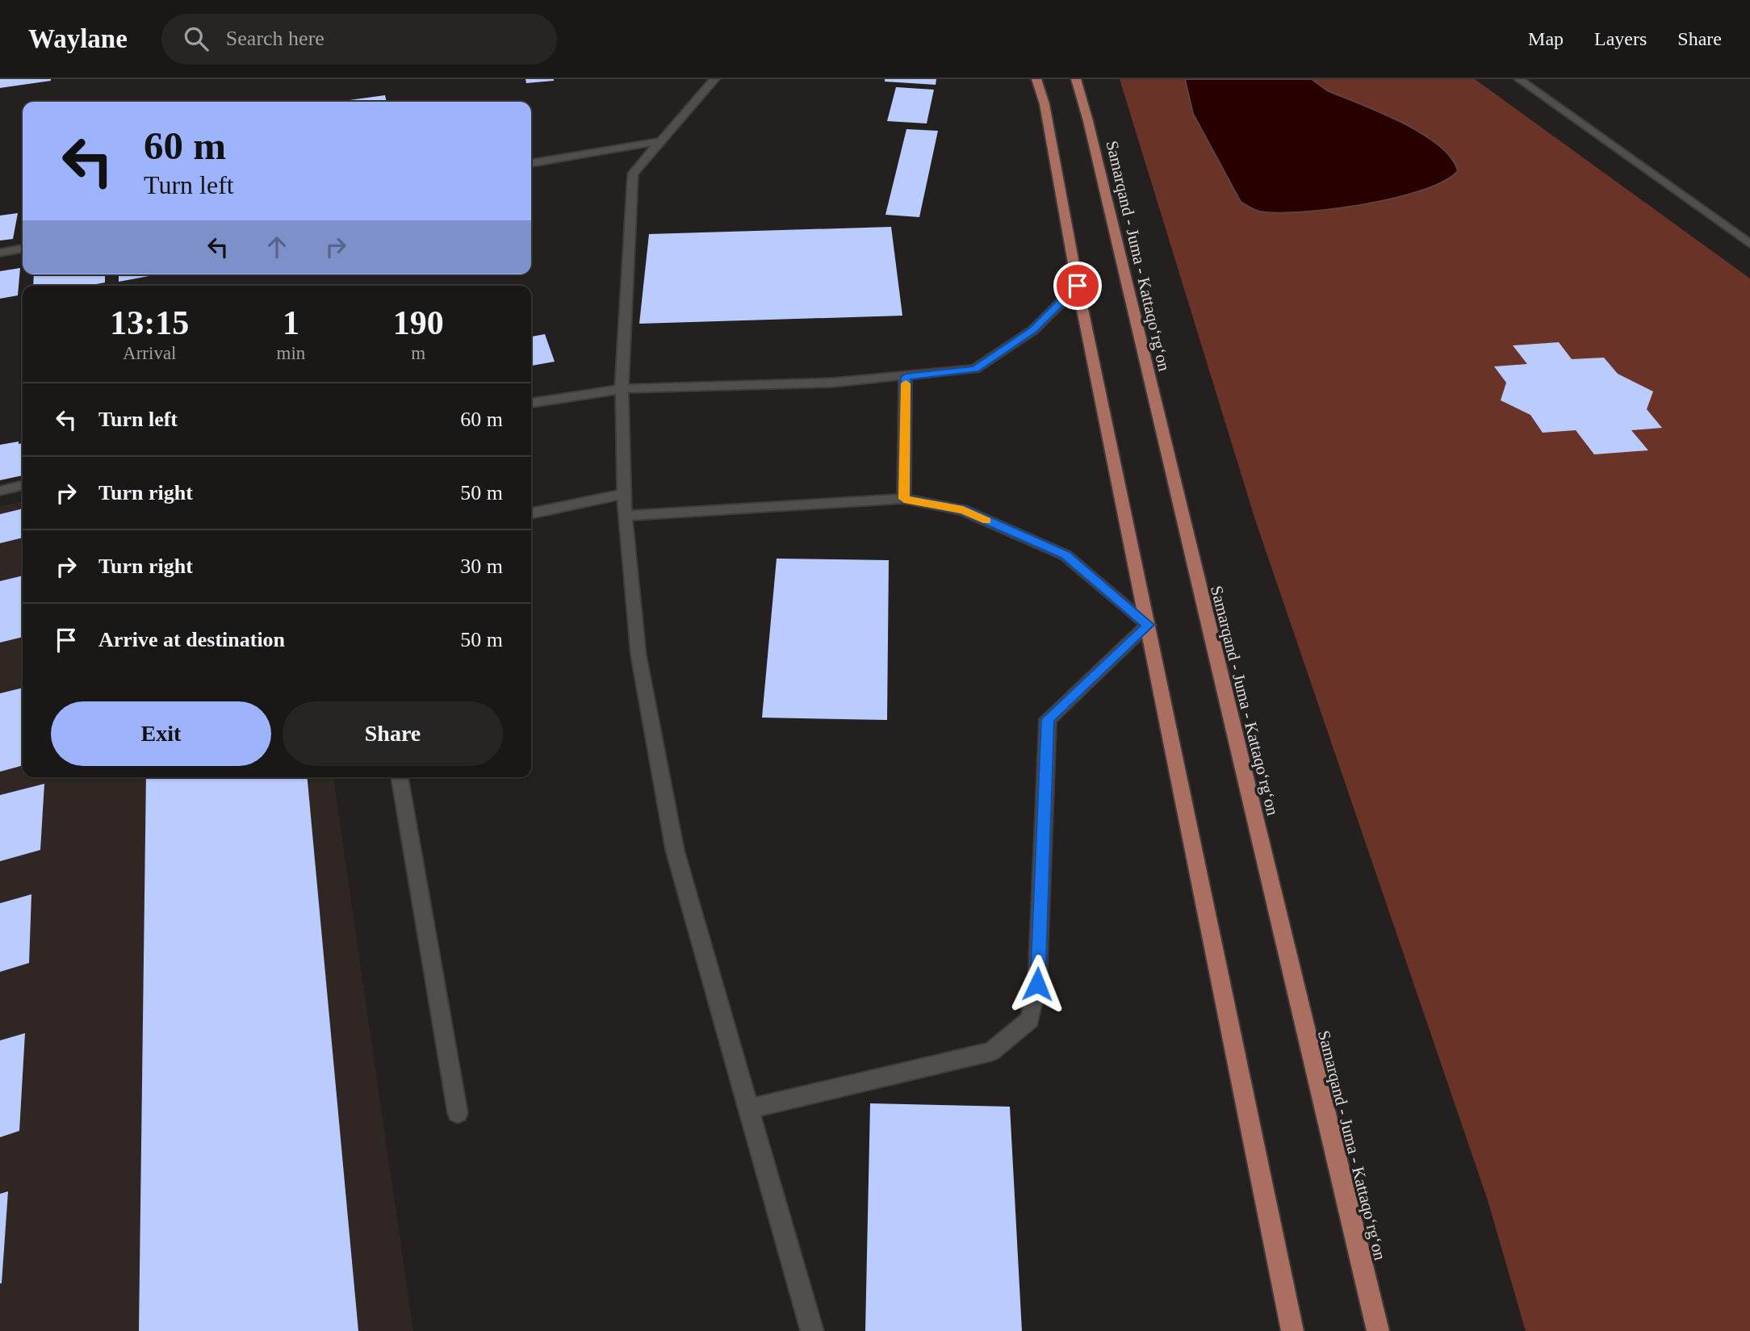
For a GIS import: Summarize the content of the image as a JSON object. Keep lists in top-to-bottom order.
{
  "streets": {
    "main road": ["Samarqand - Juma - Kattaqo‘rg‘on"]
  },
  "page": {
    "header": "Waylane",
    "search": "Search here",
    "nav": ["Map", "Layers", "Share"],
    "turn": ["60 m", "Turn left"],
    "eta": [
      "13:15",
      "Arrival",
      "1",
      "min",
      "190",
      "m"
    ],
    "list": [
      {
        "name": "Turn left",
        "value": "60 m"
      },
      {
        "name": "Turn right",
        "value": "50 m"
      },
      {
        "name": "Turn right",
        "value": "30 m"
      },
      {
        "name": "Arrive at destination",
        "value": "50 m"
      }
    ],
    "buttons": ["Exit", "Share"]
  }
}
